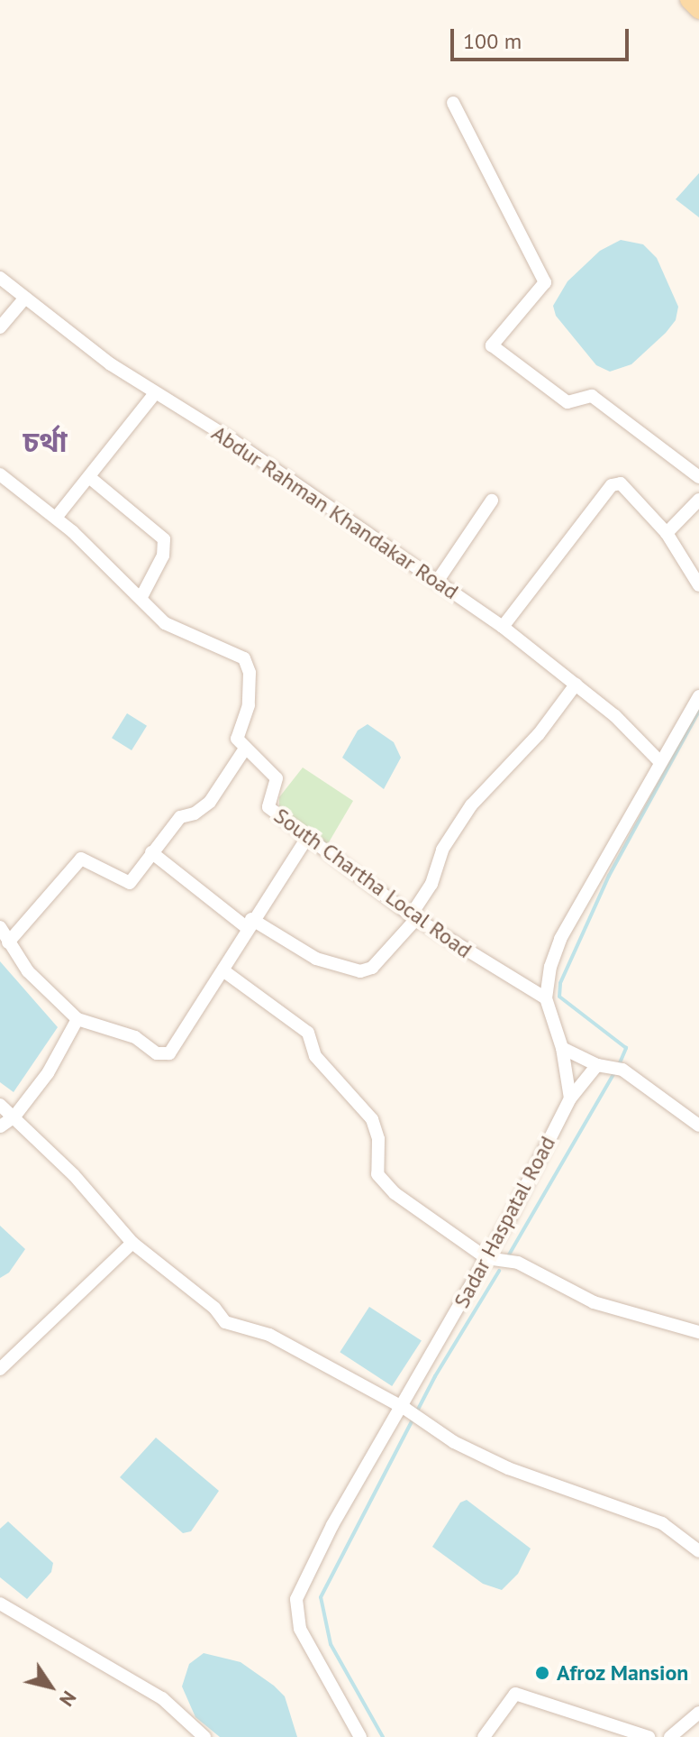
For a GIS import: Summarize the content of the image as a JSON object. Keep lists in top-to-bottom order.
{
  "streets": {
    "street": ["Abdur Rahman Khandakar Road", "South Chartha Local Road", "Sadar Haspatal Road"]
  },
  "districts": ["চর্থা"],
  "places": ["Afroz Mansion"],
  "scale_bar": "100 m",
  "north": "bottom right"
}
